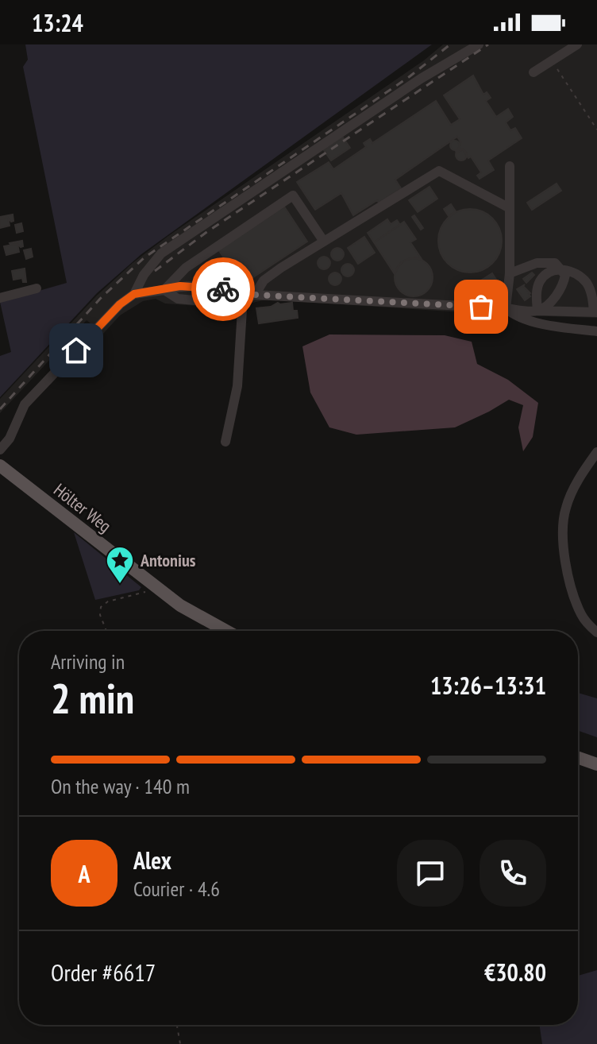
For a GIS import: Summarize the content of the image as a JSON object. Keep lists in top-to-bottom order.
{
  "streets": {
    "main road": ["Hölter Weg"]
  },
  "places": {
    "place": ["Antonius"]
  },
  "page": {
    "status": "13:24",
    "heading": ["2 min", "Arriving in", "13:26–13:31"],
    "panel": [
      "Alex",
      "Courier · 4.6",
      "Order #6617",
      "€30.80"
    ],
    "bar": "On the way · 140 m",
    "round": "A"
  }
}
